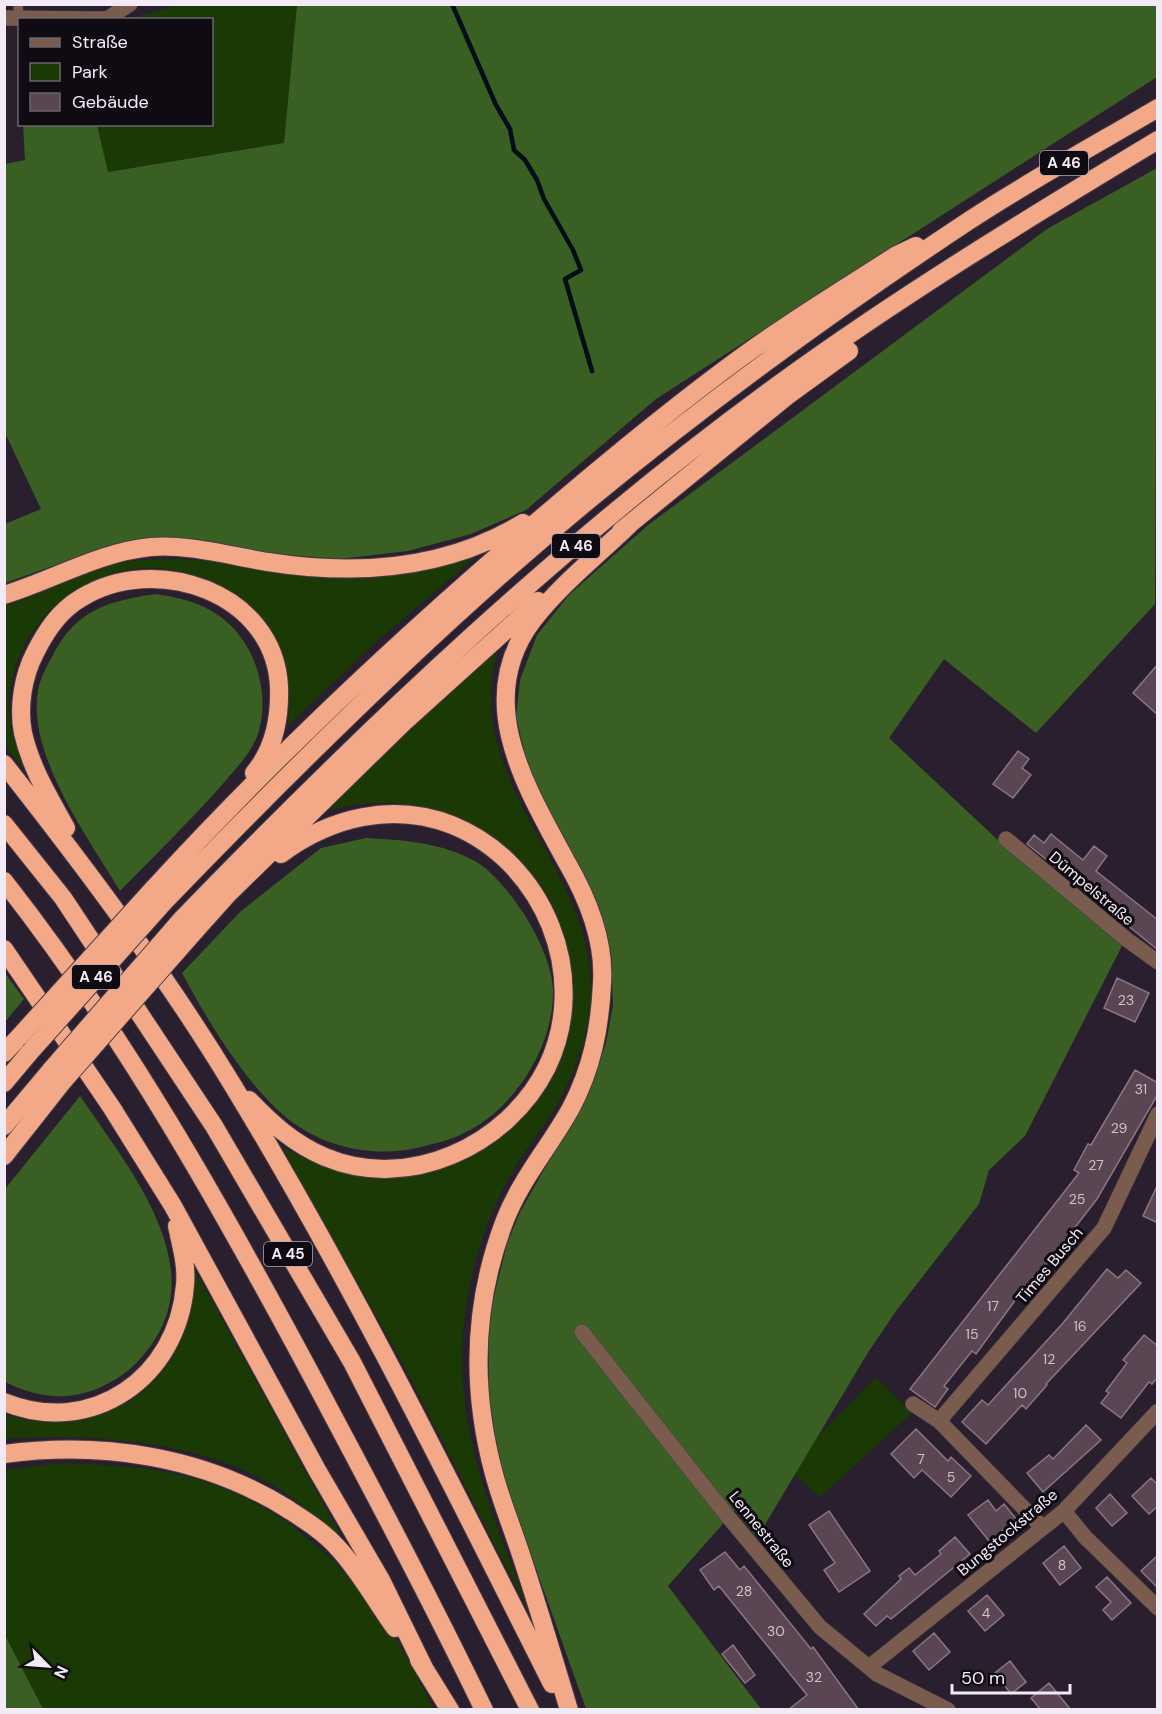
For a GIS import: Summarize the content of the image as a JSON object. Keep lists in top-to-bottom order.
{
  "streets": {
    "highway": ["A 46", "A 45"],
    "street": [
      "Dümpelstraße",
      "Times Busch",
      "Lennestraße",
      "Bungstockstraße"
    ]
  },
  "crossings": [
    ["Lennestraße", "Bungstockstraße"]
  ],
  "house_numbers": [
    "23",
    "31",
    "29",
    "27",
    "25",
    "17",
    "16",
    "15",
    "12",
    "10",
    "7",
    "5",
    "8",
    "28",
    "4",
    "30",
    "32"
  ],
  "legend": ["Straße", "Park", "Gebäude"],
  "scale_bar": "50 m",
  "north": "bottom right"
}
